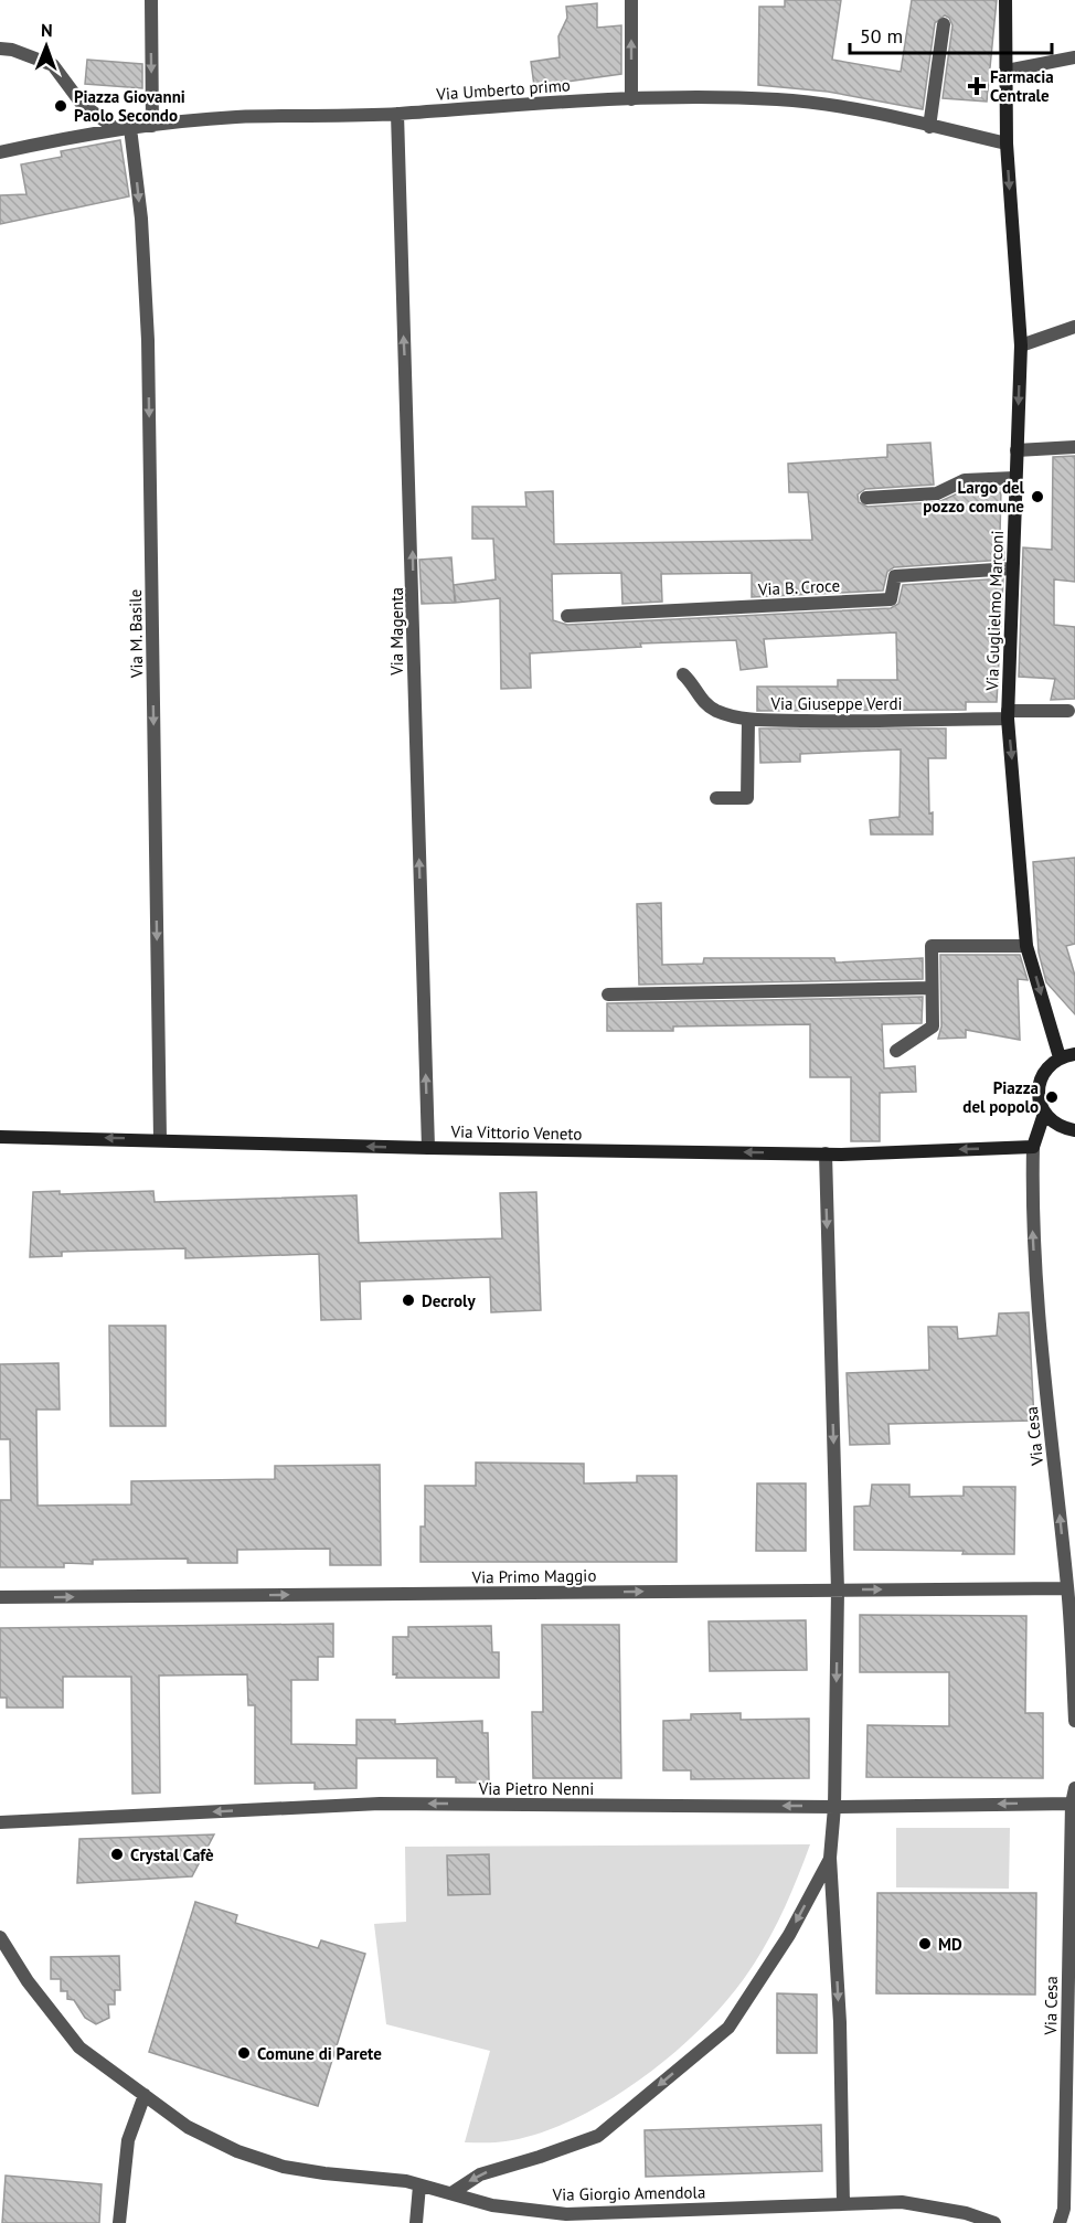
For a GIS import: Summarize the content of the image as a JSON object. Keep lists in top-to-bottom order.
{
  "streets": {
    "street": [
      "Via Umberto primo",
      "Via B. Croce",
      "Via Guglielmo Marconi",
      "Via Magenta",
      "Via M. Basile",
      "Via Giuseppe Verdi",
      "Via Vittorio Veneto",
      "Via Cesa",
      "Via Primo Maggio",
      "Via Pietro Nenni",
      "Via Giorgio Amendola"
    ]
  },
  "crossings": [
    ["Via Umberto primo", "Via Guglielmo Marconi"],
    ["Via Umberto primo", "Via Magenta"],
    ["Via Umberto primo", "Via M. Basile"],
    ["Via B. Croce", "Via Guglielmo Marconi"],
    ["Via Guglielmo Marconi", "Via Giuseppe Verdi"],
    ["Via Magenta", "Via Vittorio Veneto"],
    ["Via M. Basile", "Via Vittorio Veneto"],
    ["Via Vittorio Veneto", "Via Cesa"],
    ["Via Cesa", "Via Primo Maggio"],
    ["Via Cesa", "Via Pietro Nenni"]
  ],
  "one_way": [
    "Via Guglielmo Marconi",
    "Via Magenta",
    "Via M. Basile",
    "Via Vittorio Veneto",
    "Via Cesa",
    "Via Primo Maggio",
    "Via Pietro Nenni"
  ],
  "places": {
    "health": ["Farmacia Centrale"],
    "other": [
      "Piazza Giovanni Paolo Secondo",
      "Largo del pozzo comune",
      "Piazza del popolo",
      "Decroly",
      "Crystal Cafè",
      "MD",
      "Comune di Parete"
    ]
  },
  "scale_bar": "50 m",
  "north": "top"
}
